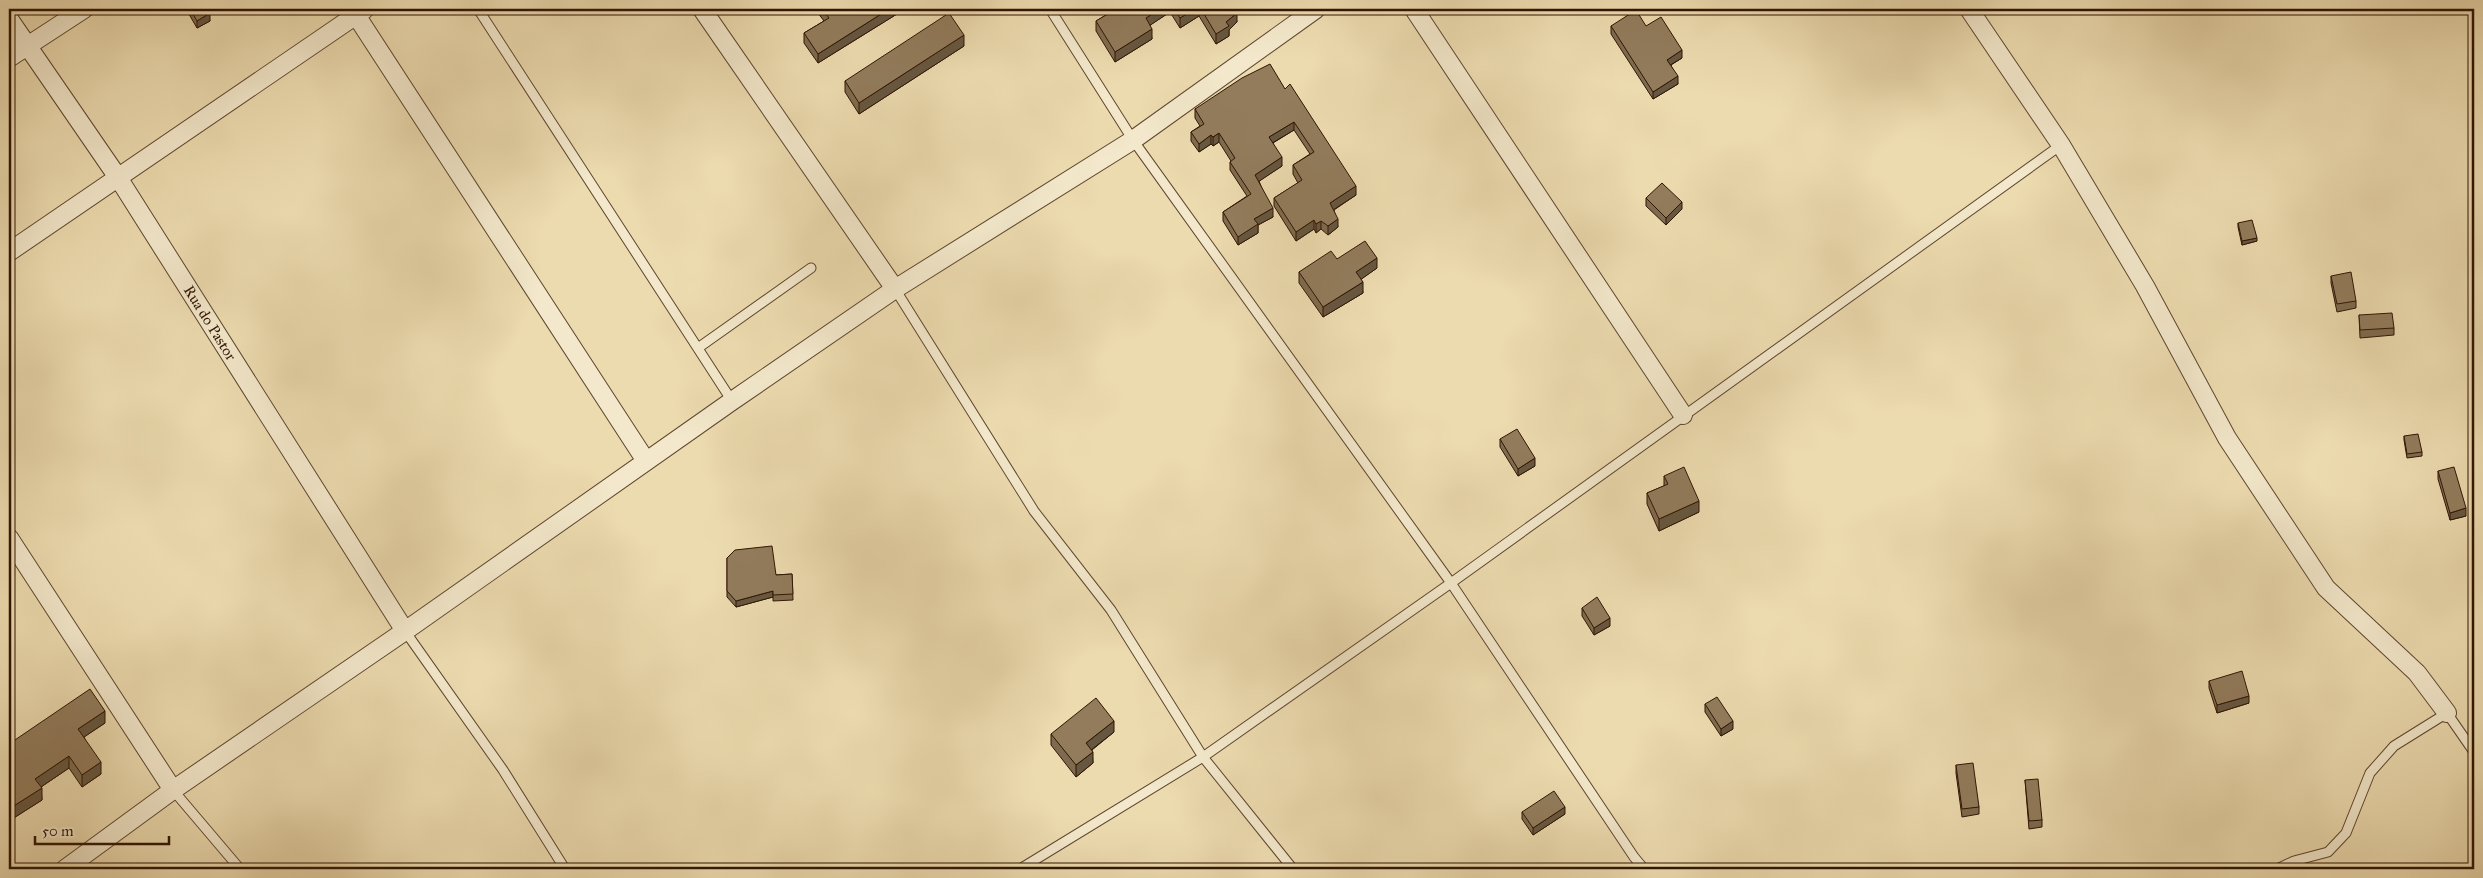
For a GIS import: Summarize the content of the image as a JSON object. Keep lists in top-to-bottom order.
{
  "streets": {
    "street": ["Rua do Pastor"]
  },
  "scale_bar": "50 m"
}
